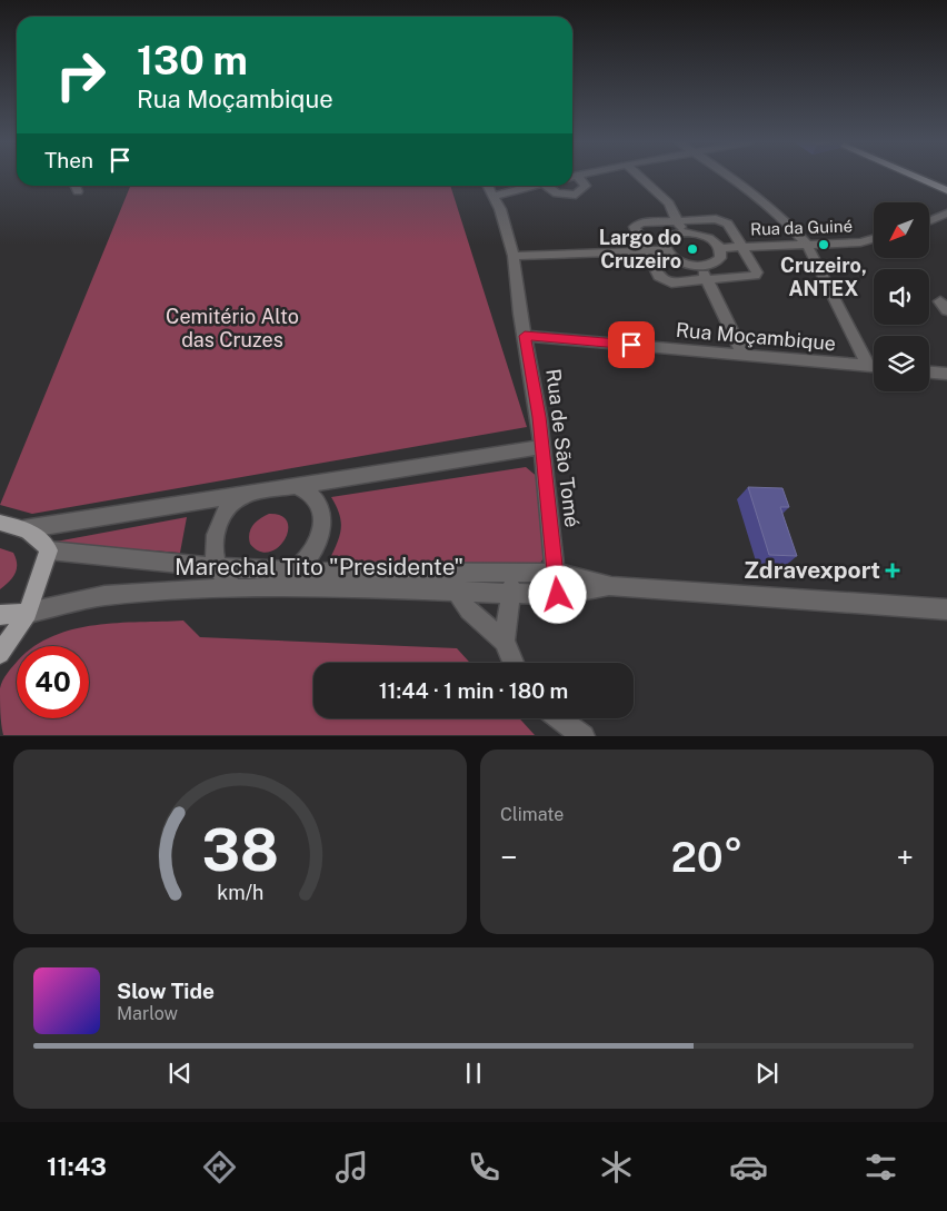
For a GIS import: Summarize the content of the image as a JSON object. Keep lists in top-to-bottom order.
{
  "streets": {
    "street": [
      "Rua da Guiné",
      "Rua Moçambique",
      "Rua de São Tomé",
      "Marechal Tito \"Presidente\""
    ]
  },
  "crossings": [
    ["Rua Moçambique", "Rua de São Tomé"],
    ["Rua de São Tomé", "Marechal Tito \"Presidente\""]
  ],
  "parks": ["Cemitério Alto das Cruzes"],
  "places": {
    "other": ["Cruzeiro, ANTEX", "Largo do Cruzeiro"],
    "health": ["Zdravexport"]
  },
  "north": "bottom left",
  "page": {
    "turn": ["130 m", "Rua Moçambique"],
    "then": "Then",
    "limit": "40",
    "trip": "11:44 · 1 min · 180 m",
    "tile": "Climate",
    "heat": ["−", "20°", "+"],
    "song": ["Slow Tide", "Marlow"],
    "tabs": "11:43",
    "gauge": ["38", "km/h"]
  }
}
